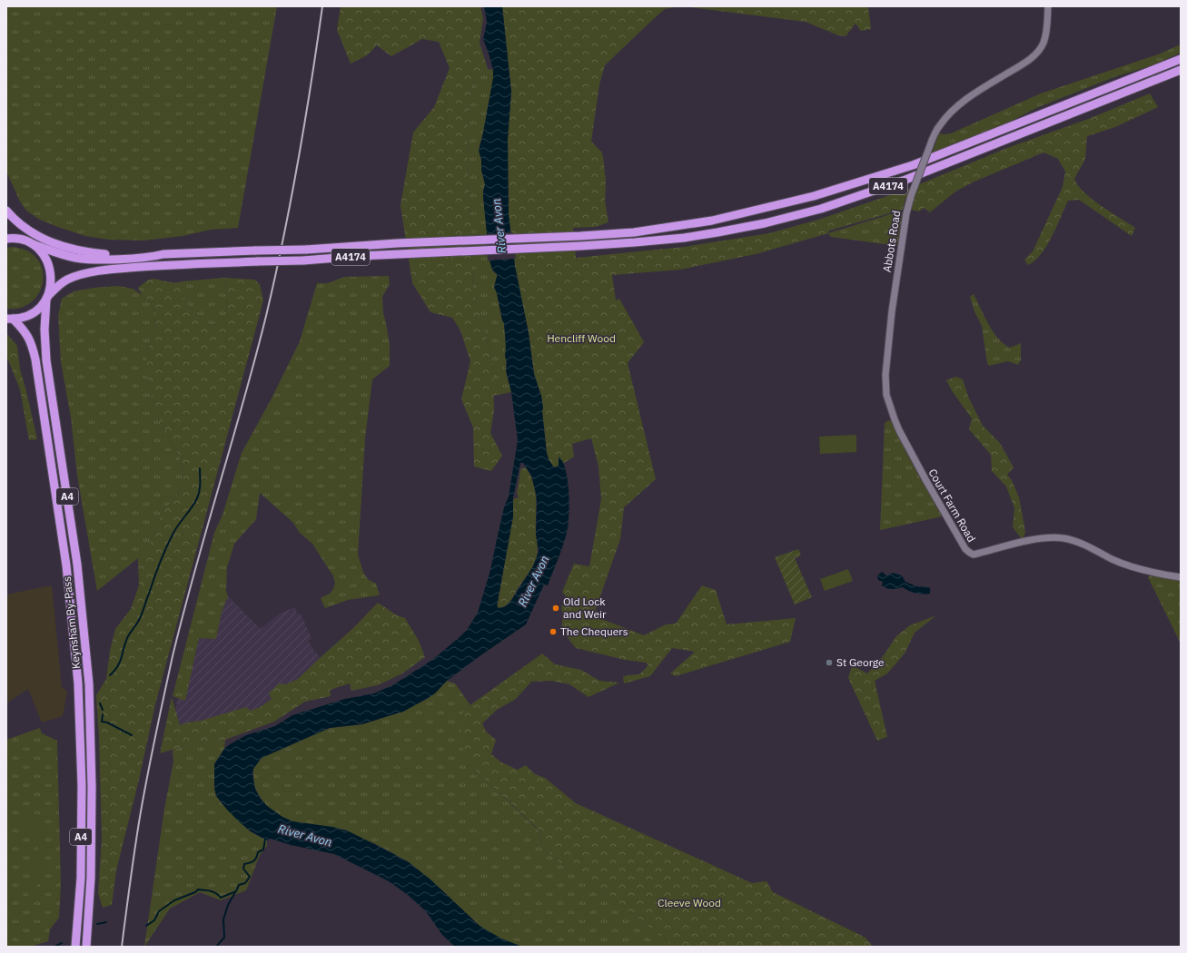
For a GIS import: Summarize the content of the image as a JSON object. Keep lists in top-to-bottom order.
{
  "streets": {
    "highway": ["A4174", "A4", "Keynsham By-Pass"],
    "street": ["Abbots Road", "Court Farm Road"]
  },
  "crossings": [
    ["A4174", "Keynsham By-Pass"],
    ["Abbots Road", "Court Farm Road"]
  ],
  "water": ["River Avon"],
  "parks": ["Hencliff Wood", "Cleeve Wood"],
  "places": ["Old Lock and Weir", "The Chequers", "St George"]
}
